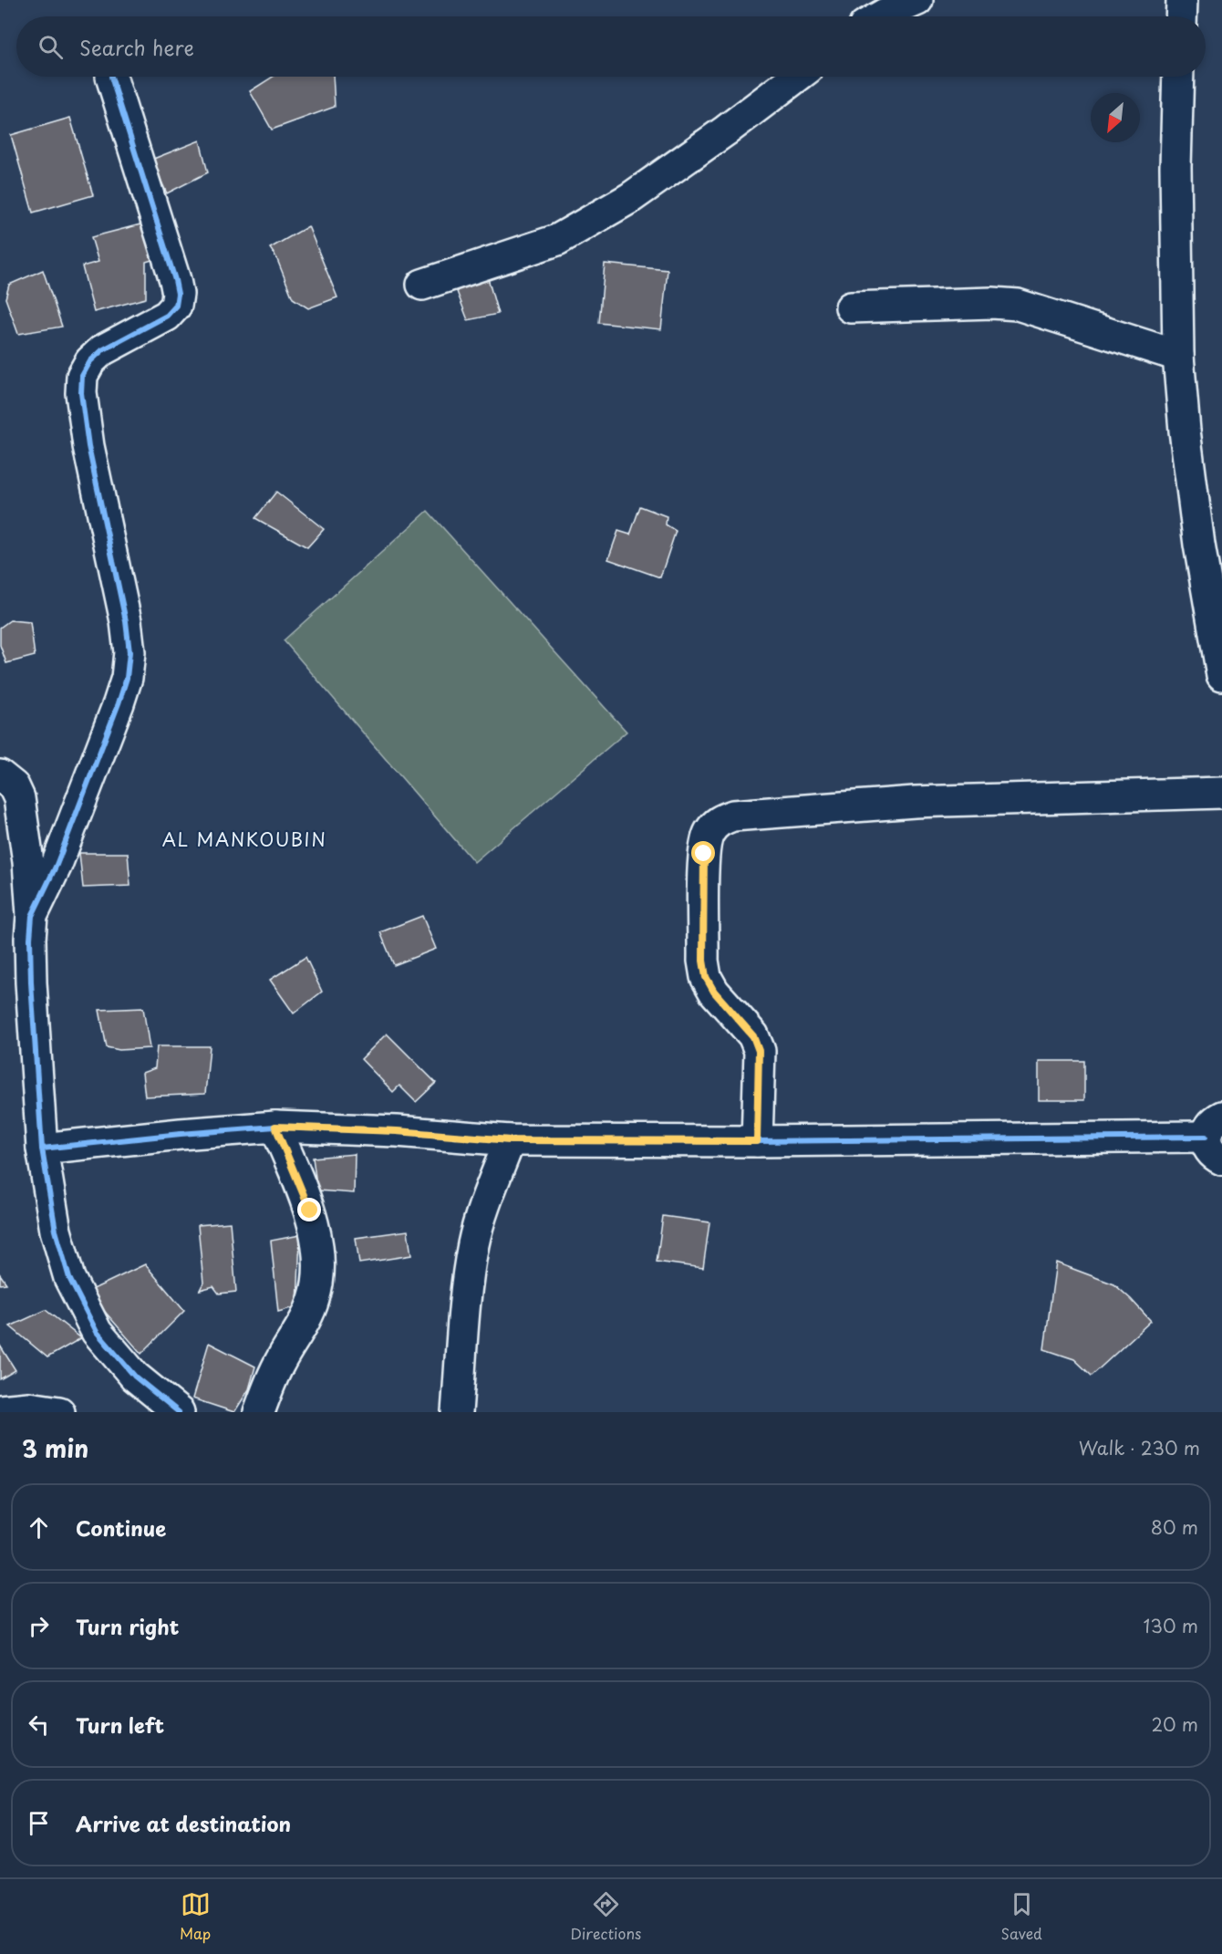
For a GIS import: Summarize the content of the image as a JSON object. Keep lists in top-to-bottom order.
{
  "districts": ["AL MANKOUBIN"],
  "north": "bottom left",
  "page": {
    "search": "Search here",
    "heading": ["3 min", "Walk · 230 m"],
    "list": [
      ["Continue", "80 m"],
      ["Turn right", "130 m"],
      ["Turn left", "20 m"],
      "Arrive at destination"
    ],
    "nav": ["Map", "Directions", "Saved"]
  }
}
